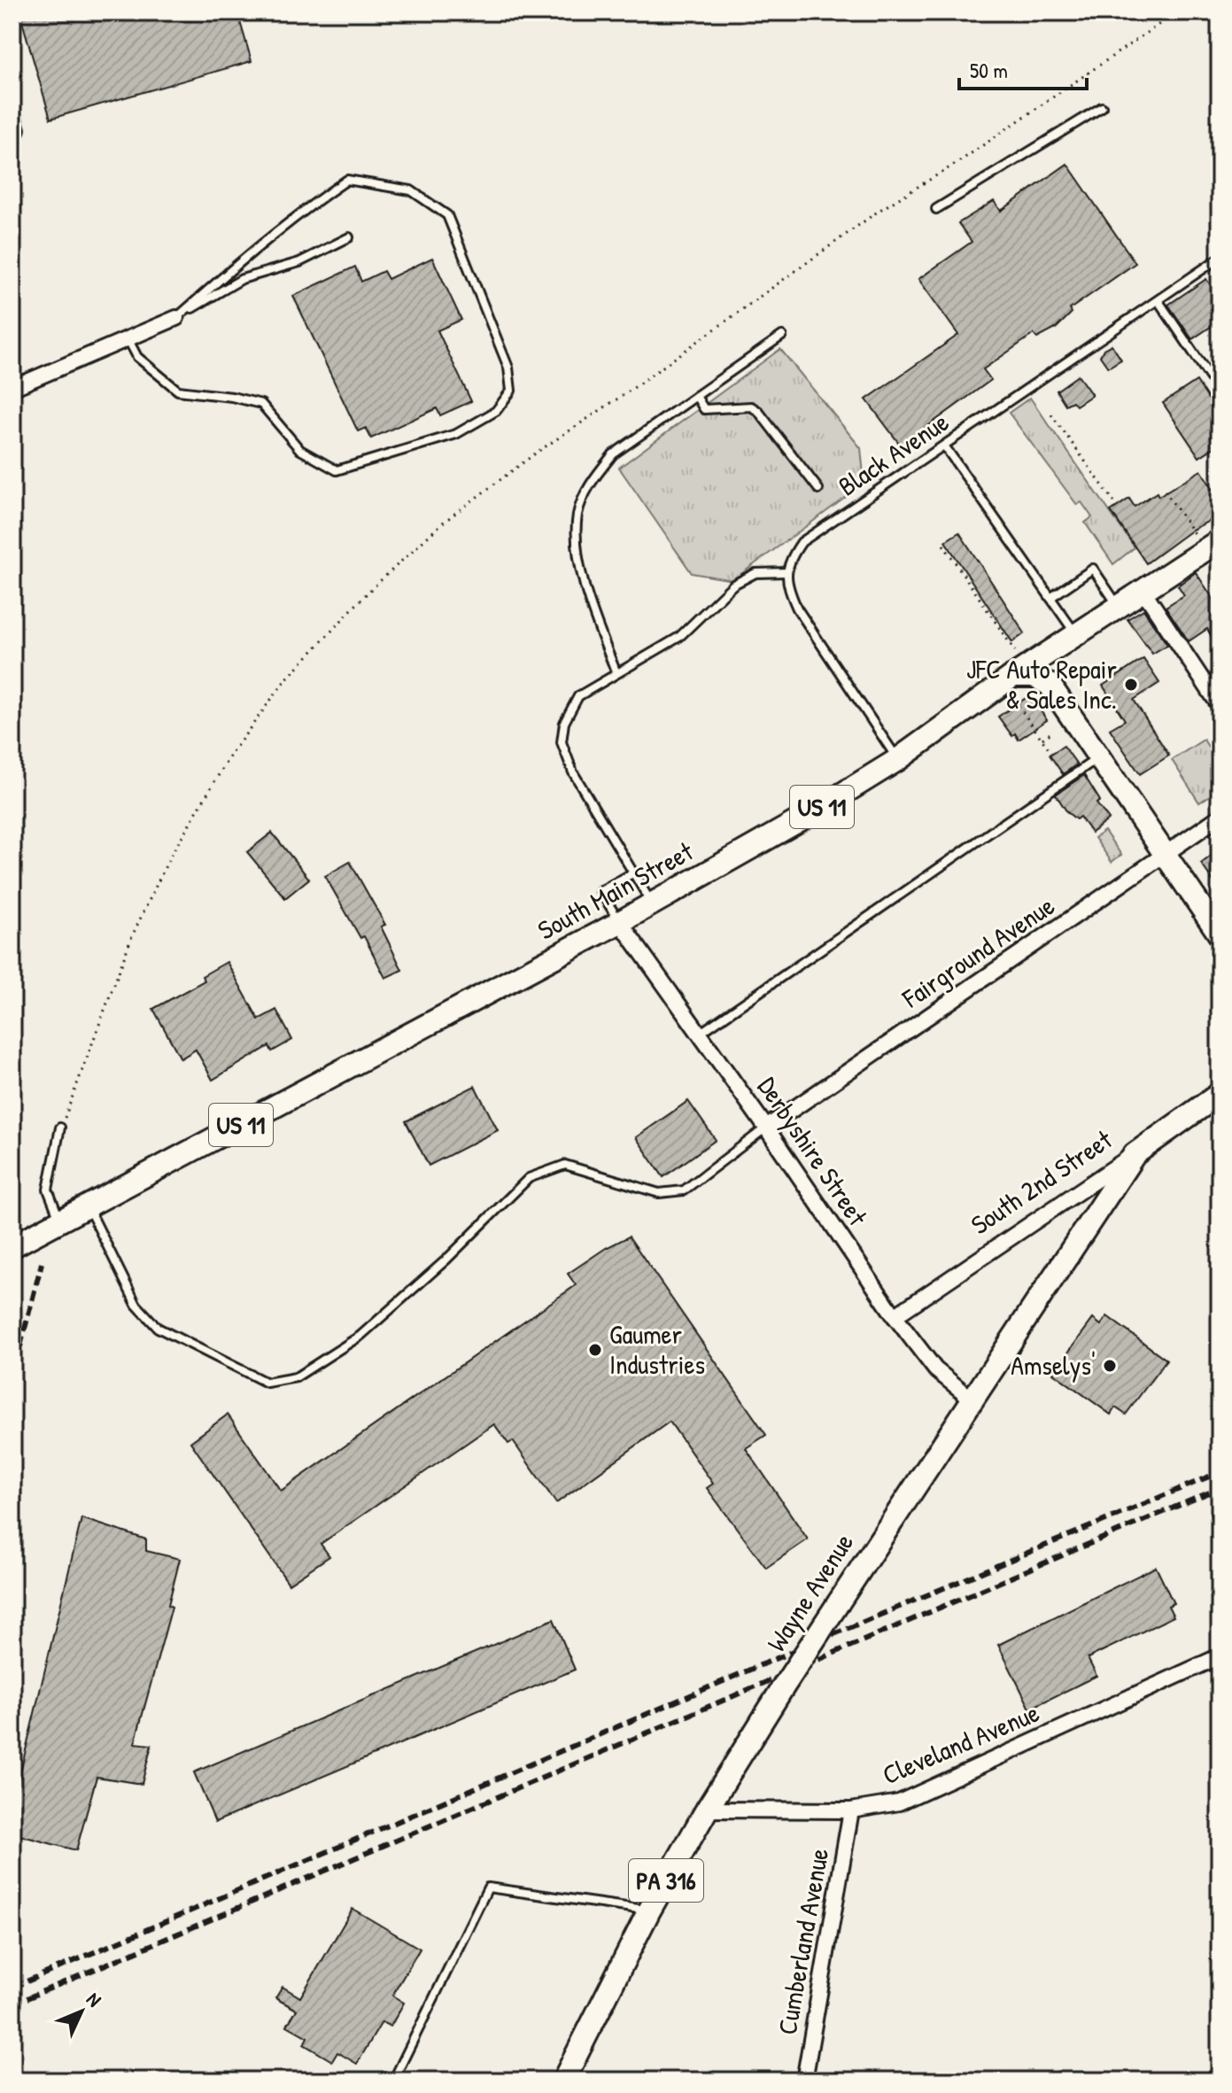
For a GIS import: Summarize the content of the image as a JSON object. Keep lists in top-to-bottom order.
{
  "streets": {
    "main road": [
      "US 11",
      "South Main Street",
      "South 2nd Street",
      "Wayne Avenue",
      "PA 316"
    ],
    "street": [
      "Fairground Avenue",
      "Derbyshire Street",
      "Cleveland Avenue",
      "Cumberland Avenue"
    ],
    "lane": ["Black Avenue"]
  },
  "crossings": [
    ["South Main Street", "Derbyshire Street"],
    ["Fairground Avenue", "Derbyshire Street"],
    ["Derbyshire Street", "South 2nd Street"],
    ["Derbyshire Street", "Wayne Avenue"],
    ["South 2nd Street", "Wayne Avenue"],
    ["Wayne Avenue", "Cleveland Avenue"],
    ["Cleveland Avenue", "Cumberland Avenue"]
  ],
  "places": ["JFC Auto Repair & Sales Inc.", "Gaumer Industries", "Amselys'"],
  "scale_bar": "50 m",
  "north": "top right"
}
